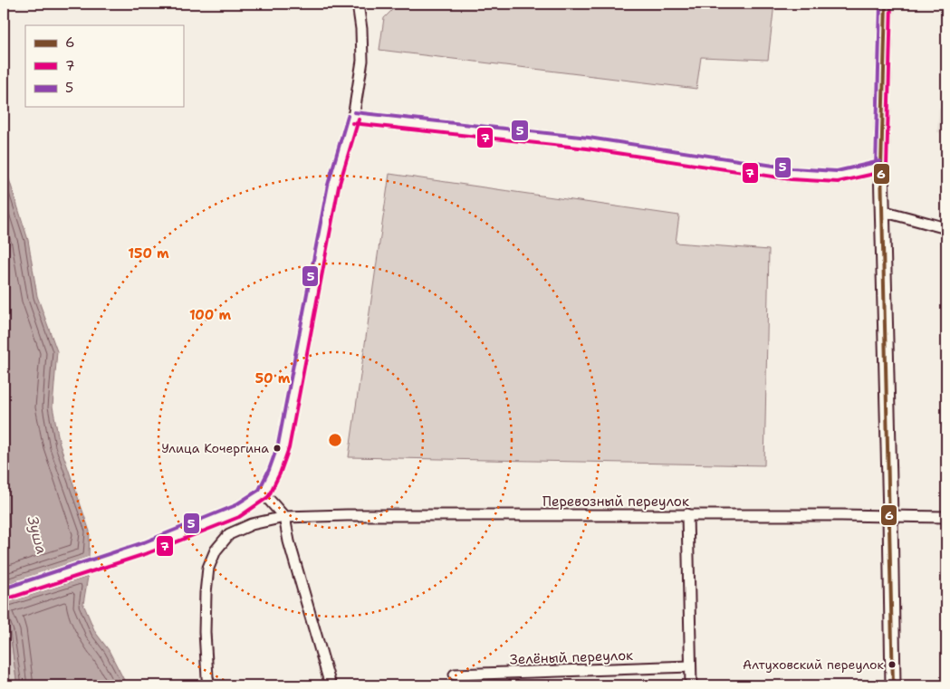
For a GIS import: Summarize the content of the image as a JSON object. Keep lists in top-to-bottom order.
{
  "streets": {
    "street": ["Перевозный переулок", "Зелёный переулок"]
  },
  "water": ["Зуша"],
  "places": ["Улица Кочергина", "Алтуховский переулок"],
  "lines": ["transit line 6", "transit line 7", "transit line 5"],
  "legend": ["6", "7", "5"],
  "rings": ["150 m", "100 m", "50 m"]
}
